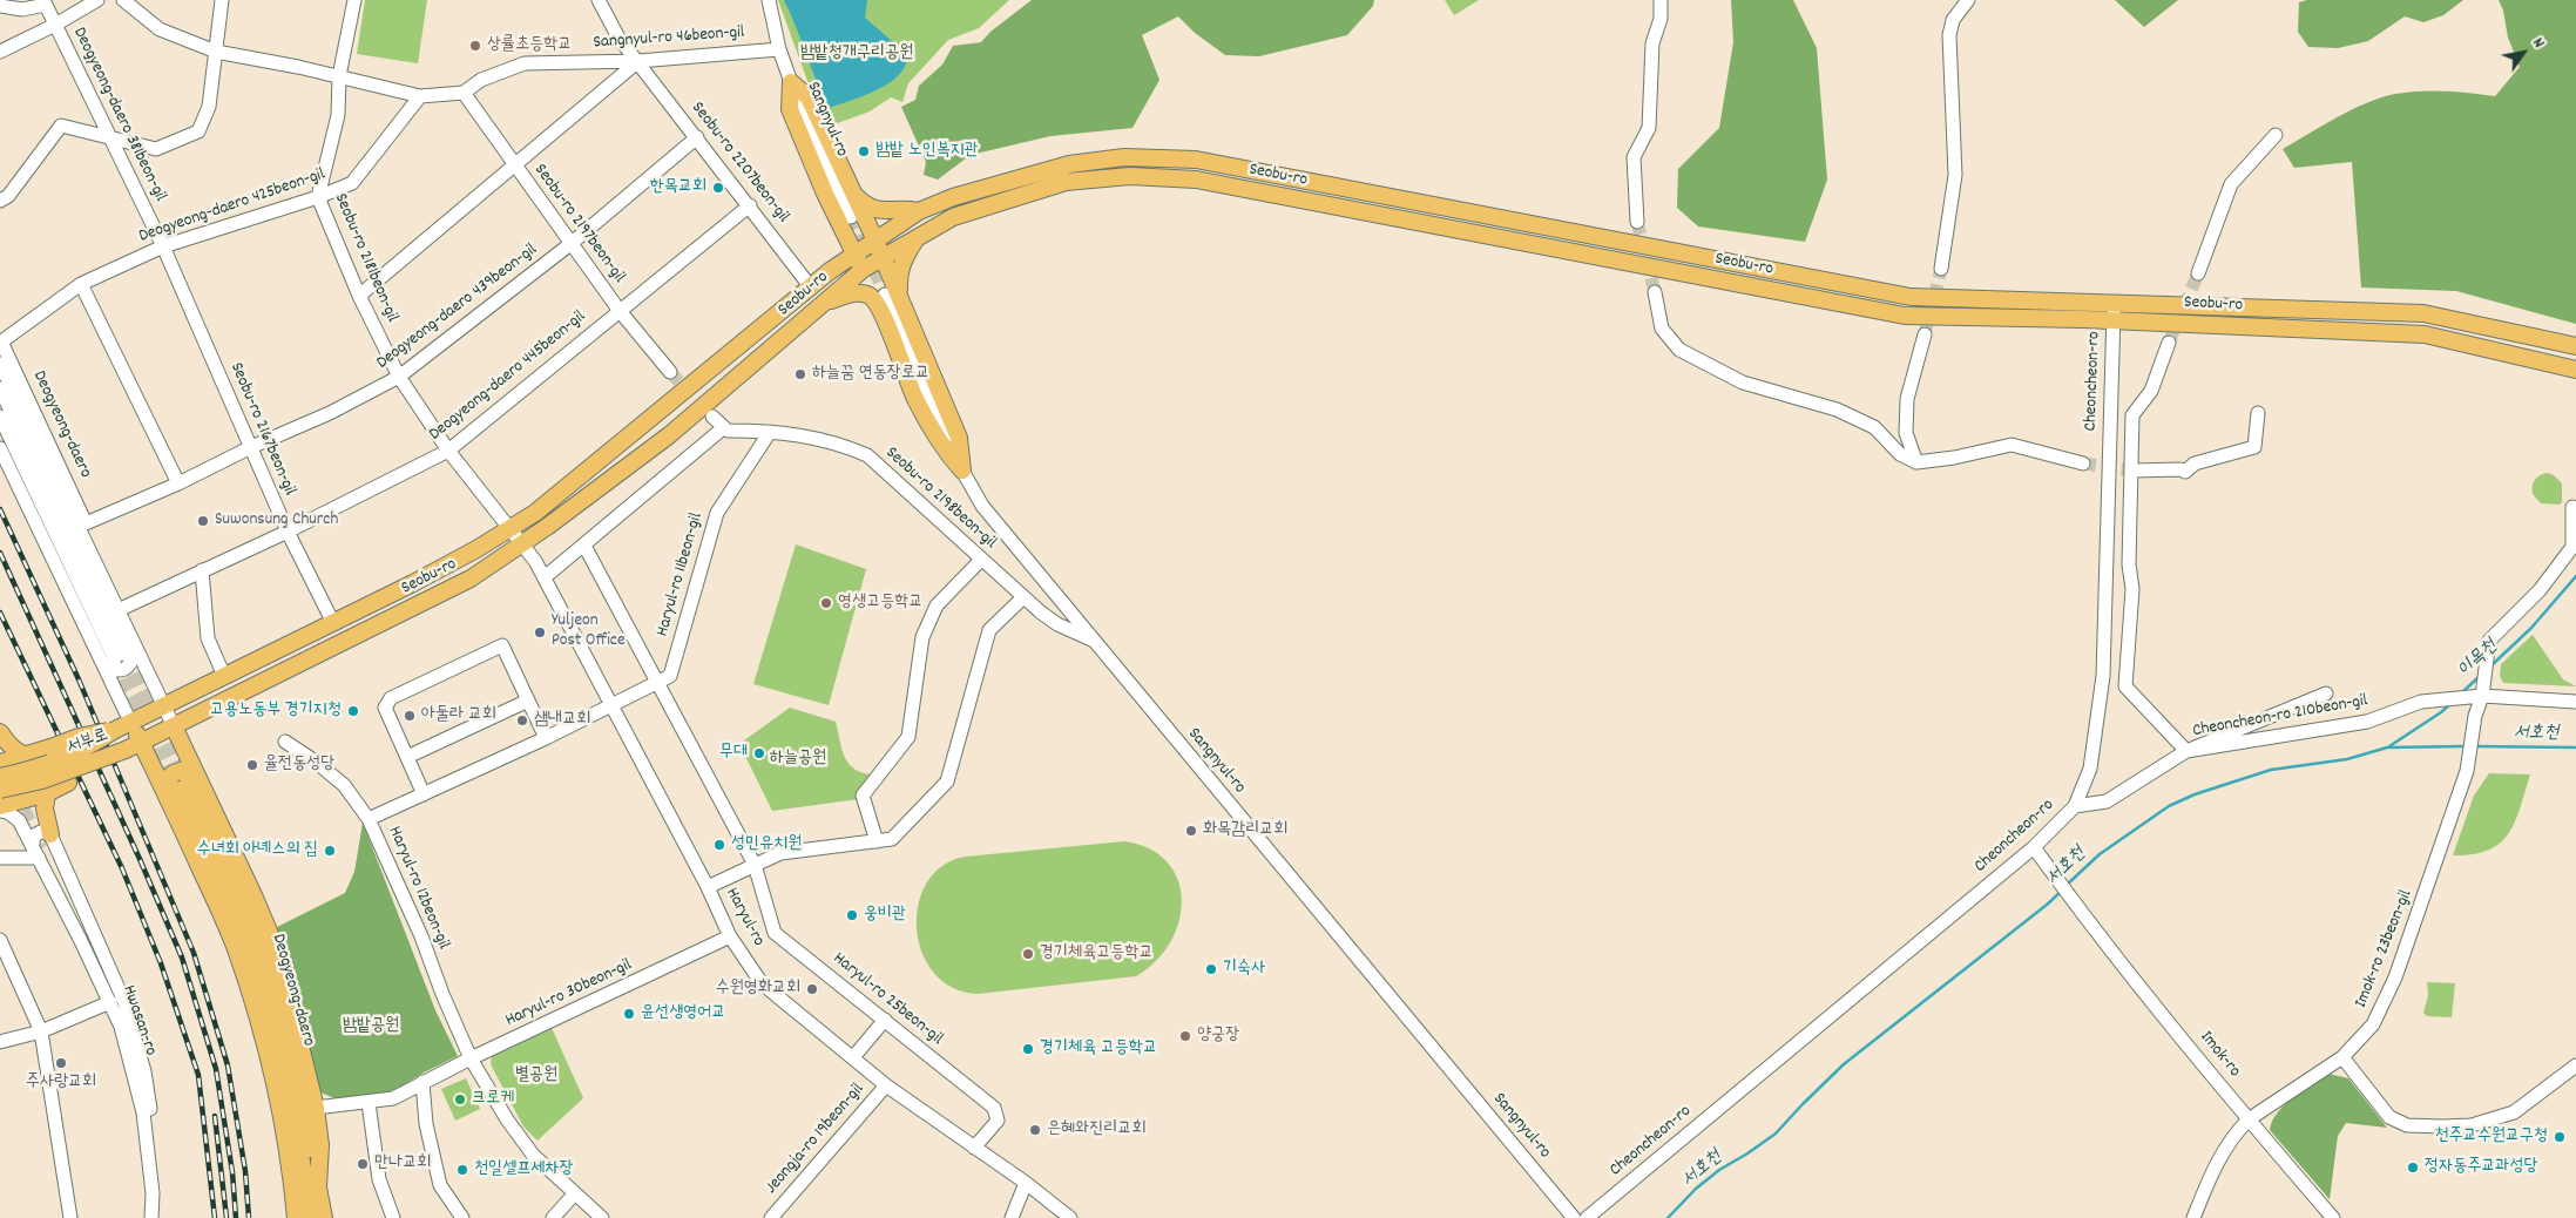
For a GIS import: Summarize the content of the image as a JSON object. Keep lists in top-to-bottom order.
{
  "streets": {
    "main road": ["Seobu-ro", "Deogyeong-daero", "서부로"],
    "street": [
      "Sangnyul-ro 46beon-gil",
      "Deogyeong-daero 381beon-gil",
      "Sangnyul-ro",
      "Seobu-ro 2207beon-gil",
      "Deogyeong-daero 425beon-gil",
      "Seobu-ro 2197beon-gil",
      "Seobu-ro 2181beon-gil",
      "Deogyeong-daero 439beon-gil",
      "Deogyeong-daero 445beon-gil",
      "Cheoncheon-ro",
      "Seobu-ro 2167beon-gil",
      "Seobu-ro 2198beon-gil",
      "Haryul-ro 11beon-gil",
      "Cheoncheon-ro 210beon-gil",
      "Haryul-ro 12beon-gil",
      "Haryul-ro",
      "Imok-ro 23beon-gil",
      "Haryul-ro 30beon-gil",
      "Haryul-ro 25beon-gil",
      "Imok-ro",
      "Jeongja-ro 19beon-gil"
    ]
  },
  "crossings": [
    ["Sangnyul-ro 46beon-gil", "Sangnyul-ro"],
    ["Sangnyul-ro 46beon-gil", "Seobu-ro 2207beon-gil"],
    ["Sangnyul-ro 46beon-gil", "Seobu-ro 2197beon-gil"],
    ["Deogyeong-daero 381beon-gil", "Deogyeong-daero 425beon-gil"],
    ["Deogyeong-daero 381beon-gil", "Seobu-ro 2167beon-gil"],
    ["Sangnyul-ro", "Seobu-ro 2198beon-gil"],
    ["Seobu-ro 2207beon-gil", "Seobu-ro"],
    ["Seobu-ro 2207beon-gil", "Deogyeong-daero 439beon-gil"],
    ["Seobu-ro 2207beon-gil", "Deogyeong-daero 445beon-gil"],
    ["Seobu-ro", "Seobu-ro 2181beon-gil"],
    ["Seobu-ro", "Cheoncheon-ro"],
    ["Seobu-ro", "Seobu-ro 2167beon-gil"],
    ["Seobu-ro", "서부로"],
    ["Seobu-ro", "Haryul-ro"],
    ["Deogyeong-daero 425beon-gil", "Seobu-ro 2181beon-gil"],
    ["Deogyeong-daero 425beon-gil", "Deogyeong-daero"],
    ["Deogyeong-daero 425beon-gil", "Seobu-ro 2167beon-gil"],
    ["Seobu-ro 2197beon-gil", "Deogyeong-daero 439beon-gil"],
    ["Seobu-ro 2197beon-gil", "Deogyeong-daero 445beon-gil"],
    ["Seobu-ro 2181beon-gil", "Deogyeong-daero 439beon-gil"],
    ["Seobu-ro 2181beon-gil", "Deogyeong-daero 445beon-gil"],
    ["Seobu-ro 2181beon-gil", "Haryul-ro"],
    ["Deogyeong-daero 439beon-gil", "Deogyeong-daero"],
    ["Deogyeong-daero 439beon-gil", "Seobu-ro 2167beon-gil"],
    ["Deogyeong-daero 445beon-gil", "Seobu-ro 2167beon-gil"],
    ["Cheoncheon-ro", "Cheoncheon-ro 210beon-gil"],
    ["Cheoncheon-ro", "Imok-ro"],
    ["Seobu-ro 2198beon-gil", "Haryul-ro 11beon-gil"],
    ["Haryul-ro 11beon-gil", "Haryul-ro 12beon-gil"],
    ["Haryul-ro 11beon-gil", "Haryul-ro"],
    ["Haryul-ro 11beon-gil", "Haryul-ro 25beon-gil"],
    ["Cheoncheon-ro 210beon-gil", "Imok-ro 23beon-gil"],
    ["Haryul-ro 12beon-gil", "Haryul-ro"],
    ["Haryul-ro 12beon-gil", "Haryul-ro 30beon-gil"],
    ["Haryul-ro", "Haryul-ro 30beon-gil"],
    ["Haryul-ro", "Haryul-ro 25beon-gil"],
    ["Haryul-ro", "Jeongja-ro 19beon-gil"],
    ["Imok-ro 23beon-gil", "Imok-ro"]
  ],
  "water": ["이목천", "서호천"],
  "parks": [
    "밤밭청개구리공원",
    "하늘공원",
    "밤밭공원",
    "별공원"
  ],
  "places": [
    "상률초등학교",
    "밤밭 노인복지관",
    "한목교회",
    "하늘꿈 연동장로교",
    "Suwonsung Church",
    "영생고등학교",
    "Yuljeon Post Office",
    "고용노동부 경기지청",
    "아둘라 교회",
    "샘내교회",
    "무대",
    "율전동성당",
    "화목감리교회",
    "성민유치원",
    "수녀회 아녜스의 집",
    "웅비관",
    "경기체육고등학교",
    "기숙사",
    "수원영화교회",
    "윤선생영어교",
    "양궁장",
    "경기체육 고등학교",
    "주사랑교회",
    "크로케",
    "은혜와진리교회",
    "천주교수원교구청",
    "만나교회",
    "정자동주교과성당",
    "천일셀프세차장"
  ],
  "north": "top right"
}
